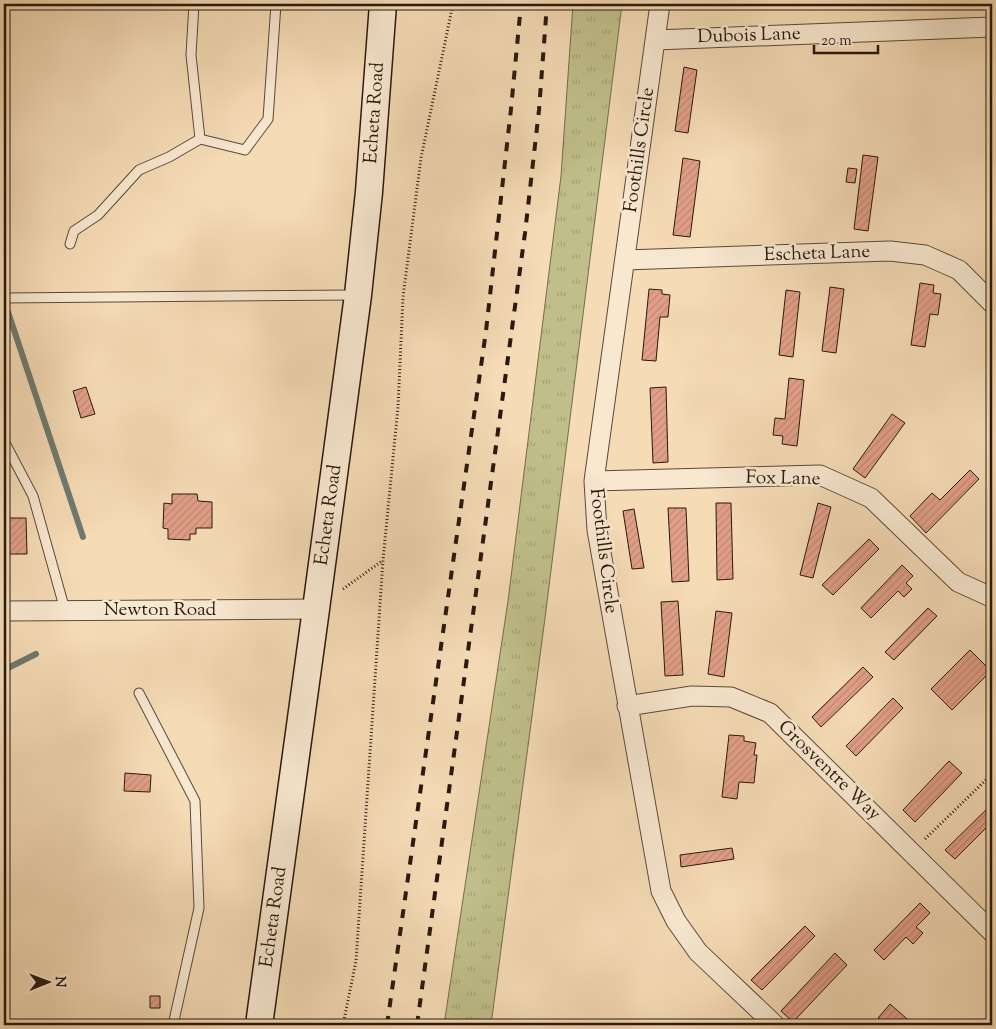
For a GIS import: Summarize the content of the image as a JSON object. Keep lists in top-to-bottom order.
{
  "streets": {
    "street": [
      "Dubois Lane",
      "Echeta Road",
      "Foothills Circle",
      "Escheta Lane",
      "Fox Lane",
      "Newton Road",
      "Grosventre Way"
    ]
  },
  "crossings": [
    ["Dubois Lane", "Foothills Circle"],
    ["Echeta Road", "Newton Road"],
    ["Foothills Circle", "Escheta Lane"],
    ["Foothills Circle", "Fox Lane"],
    ["Foothills Circle", "Grosventre Way"]
  ],
  "scale_bar": "20 m",
  "north": "right"
}
